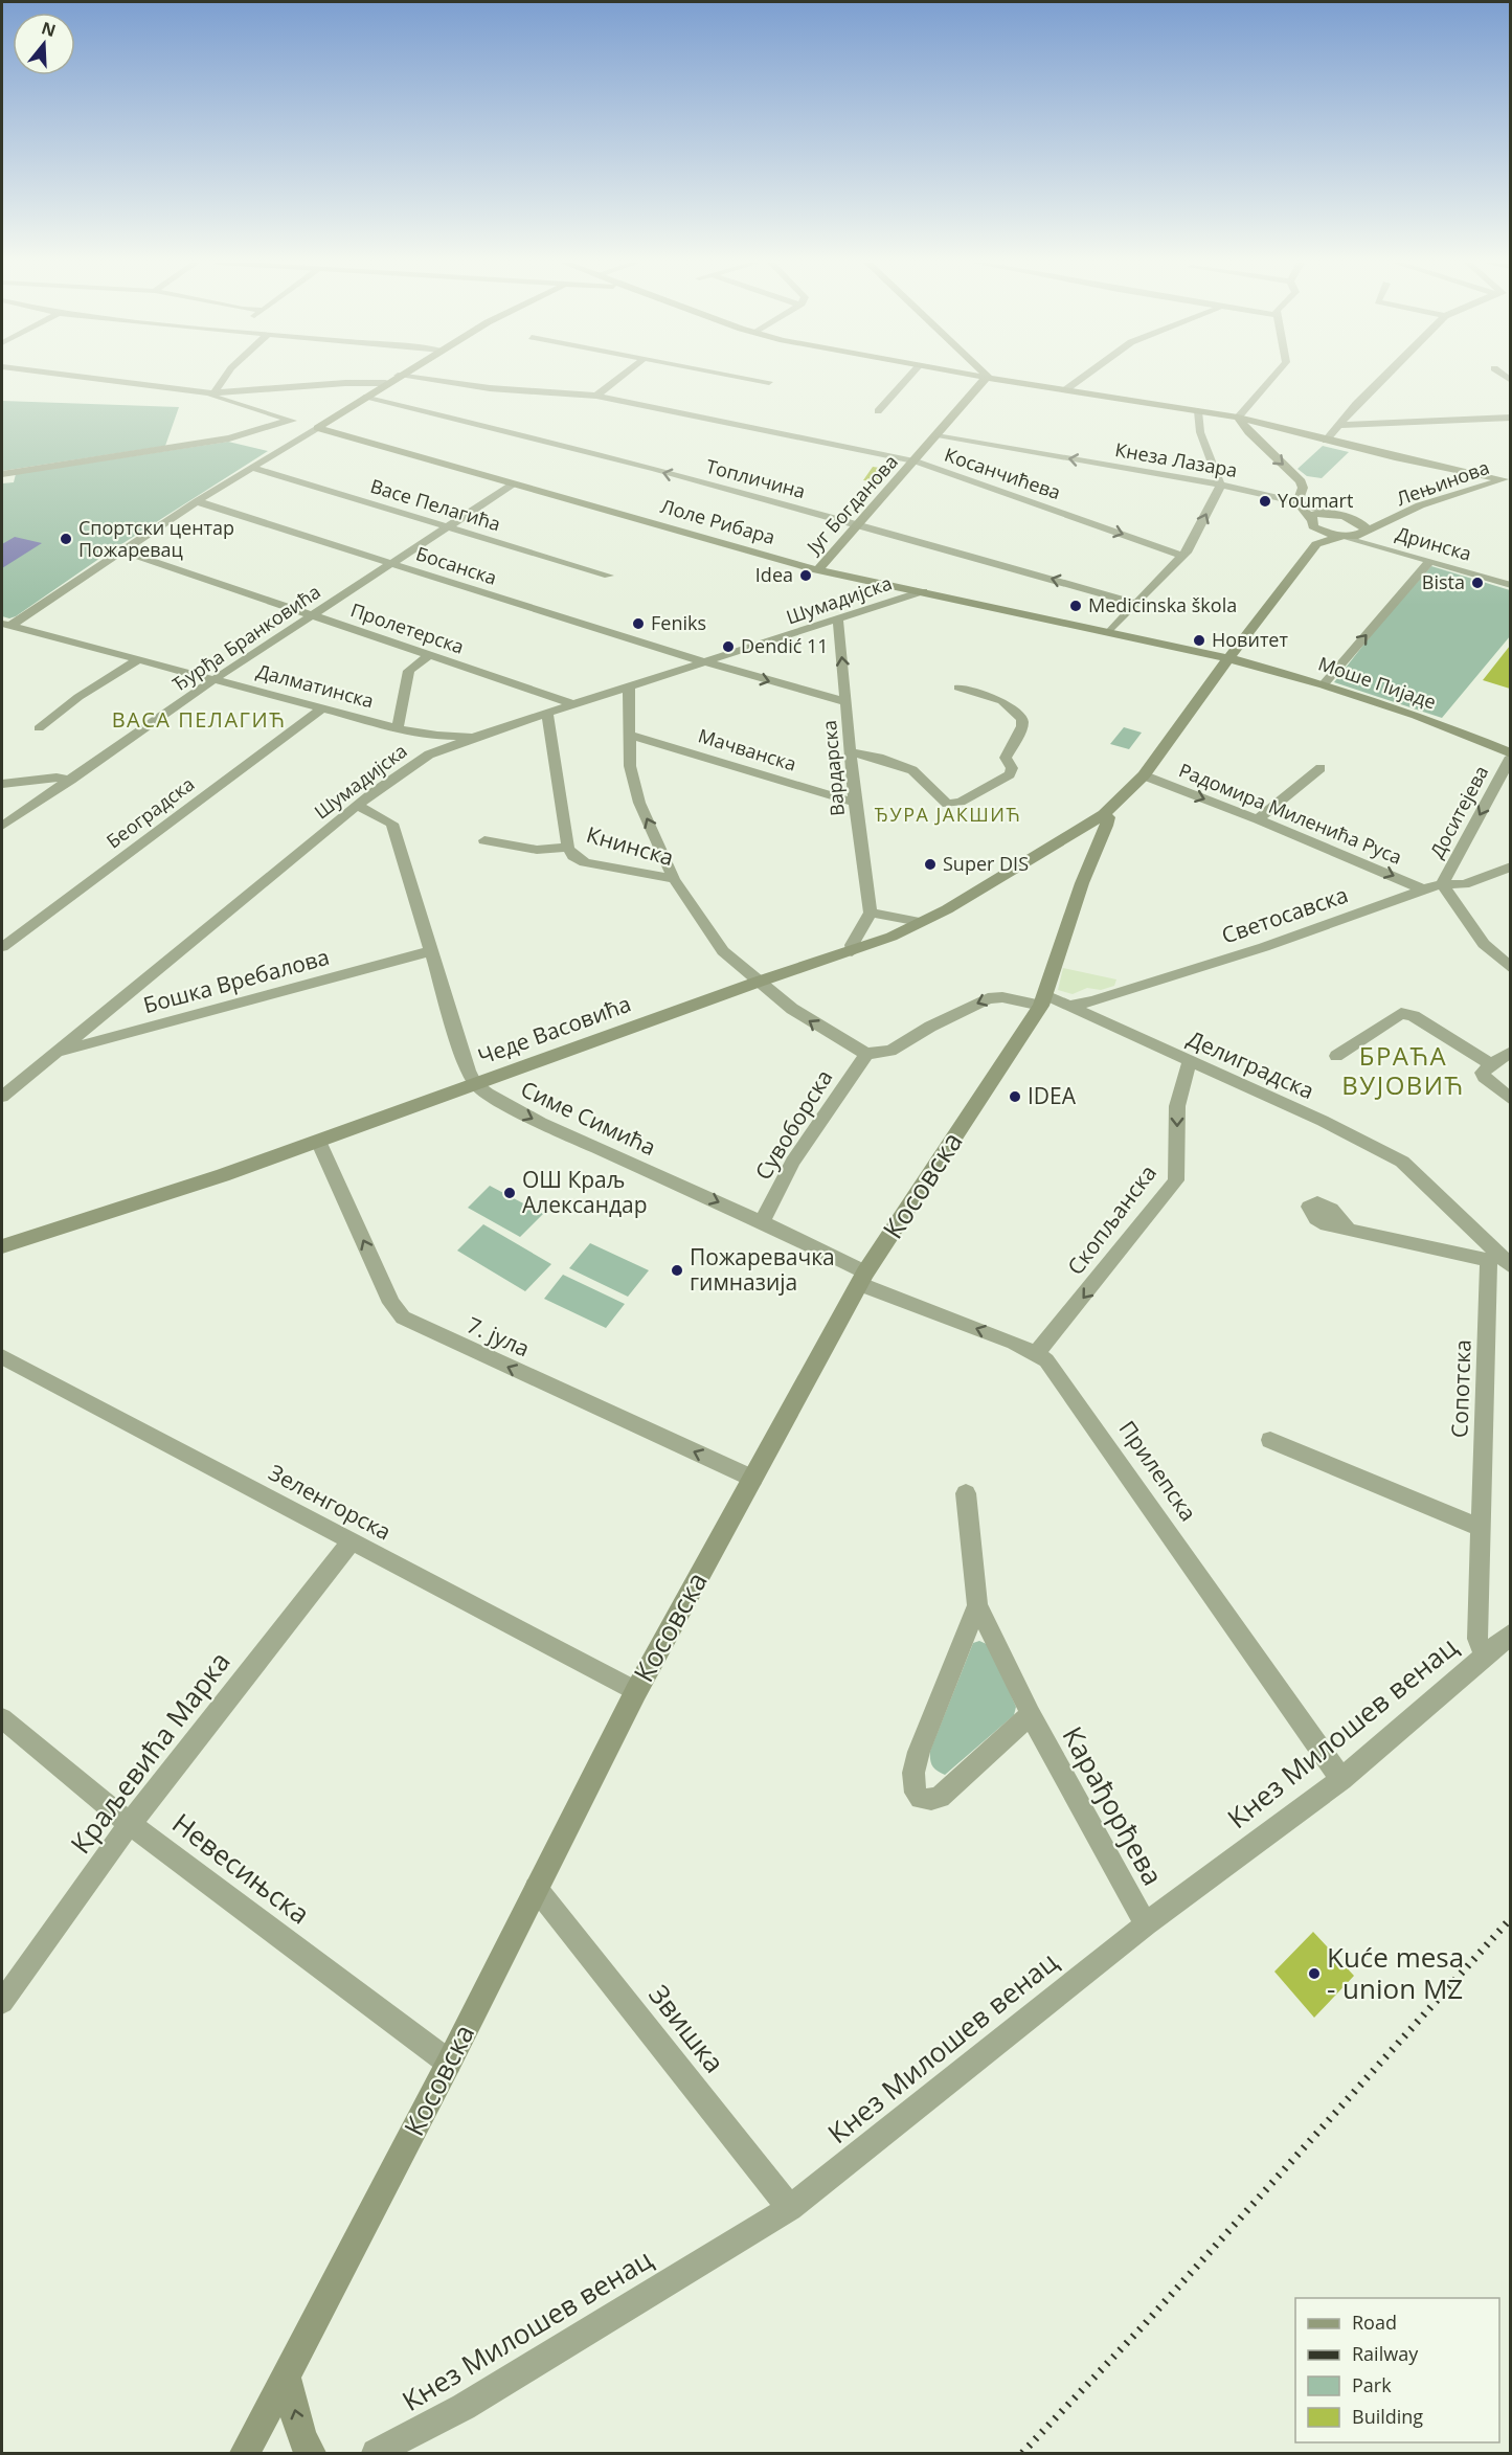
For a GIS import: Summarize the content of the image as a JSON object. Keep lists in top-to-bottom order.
{
  "streets": {
    "street": [
      "Кнеза Лазара",
      "Косанчићева",
      "Топличина",
      "Лењинова",
      "Југ Богданова",
      "Васе Пелагића",
      "Лоле Рибара",
      "Дринска",
      "Босанска",
      "Шумадијска",
      "Пролетерска",
      "Ђурђа Бранковића",
      "Моше Пијаде",
      "Далматинска",
      "Мачванска",
      "Вардарска",
      "Доситејева",
      "Београдска",
      "Радомира Миленића Руса",
      "Книнска",
      "Светосавска",
      "Бошка Вребалова",
      "Чеде Васовића",
      "Делиградска",
      "Симе Симића",
      "Сувоборска",
      "Косовска",
      "Скопљанска",
      "7. јула",
      "Сопотска",
      "Прилепска",
      "Зеленгорска",
      "Кнез Милошев венац",
      "Краљевића Марка",
      "Карађорђева",
      "Невесињска",
      "Звишка"
    ]
  },
  "crossings": [
    ["Кнеза Лазара", "Југ Богданова"],
    ["Косанчићева", "Југ Богданова"],
    ["Топличина", "Југ Богданова"],
    ["Лењинова", "Дринска"],
    ["Лењинова", "Чеде Васовића"],
    ["Југ Богданова", "Лоле Рибара"],
    ["Васе Пелагића", "Ђурђа Бранковића"],
    ["Лоле Рибара", "Шумадијска"],
    ["Лоле Рибара", "Ђурђа Бранковића"],
    ["Лоле Рибара", "Моше Пијаде"],
    ["Лоле Рибара", "Чеде Васовића"],
    ["Босанска", "Шумадијска"],
    ["Босанска", "Ђурђа Бранковића"],
    ["Босанска", "Вардарска"],
    ["Шумадијска", "Пролетерска"],
    ["Шумадијска", "Далматинска"],
    ["Шумадијска", "Вардарска"],
    ["Шумадијска", "Бошка Вребалова"],
    ["Пролетерска", "Ђурђа Бранковића"],
    ["Ђурђа Бранковића", "Далматинска"],
    ["Моше Пијаде", "Доситејева"],
    ["Моше Пијаде", "Чеде Васовића"],
    ["Далматинска", "Београдска"],
    ["Мачванска", "Вардарска"],
    ["Доситејева", "Светосавска"],
    ["Радомира Миленића Руса", "Светосавска"],
    ["Радомира Миленића Руса", "Чеде Васовића"],
    ["Книнска", "Чеде Васовића"],
    ["Светосавска", "Делиградска"],
    ["Чеде Васовића", "Симе Симића"],
    ["Чеде Васовића", "Косовска"],
    ["Чеде Васовића", "7. јула"],
    ["Делиградска", "Косовска"],
    ["Делиградска", "Скопљанска"],
    ["Делиградска", "Сопотска"],
    ["Симе Симића", "Сувоборска"],
    ["Симе Симића", "Косовска"],
    ["Симе Симића", "Прилепска"],
    ["Косовска", "7. јула"],
    ["Косовска", "Прилепска"],
    ["Косовска", "Зеленгорска"],
    ["Косовска", "Невесињска"],
    ["Косовска", "Звишка"],
    ["Скопљанска", "Прилепска"],
    ["Сопотска", "Кнез Милошев венац"],
    ["Прилепска", "Кнез Милошев венац"],
    ["Зеленгорска", "Краљевића Марка"],
    ["Кнез Милошев венац", "Карађорђева"],
    ["Кнез Милошев венац", "Звишка"],
    ["Краљевића Марка", "Невесињска"]
  ],
  "one_way": [
    "Топличина",
    "Доситејева",
    "Радомира Миленића Руса",
    "Симе Симића",
    "Скопљанска",
    "7. јула"
  ],
  "districts": ["ВАСА ПЕЛАГИЋ", "ЂУРА ЈАКШИЋ", "БРАЋА ВУЈОВИЋ"],
  "places": [
    "Youmart",
    "Спортски центар Пожаревац",
    "Idea",
    "Bista",
    "Medicinska škola",
    "Feniks",
    "Новитет",
    "Dendić 11",
    "Super DIS",
    "IDEA",
    "ОШ Краљ Александар",
    "Пожаревачка гимназија",
    "Kuće mesa - union MZ"
  ],
  "legend": [
    "Road",
    "Railway",
    "Park",
    "Building"
  ],
  "north": "top"
}
